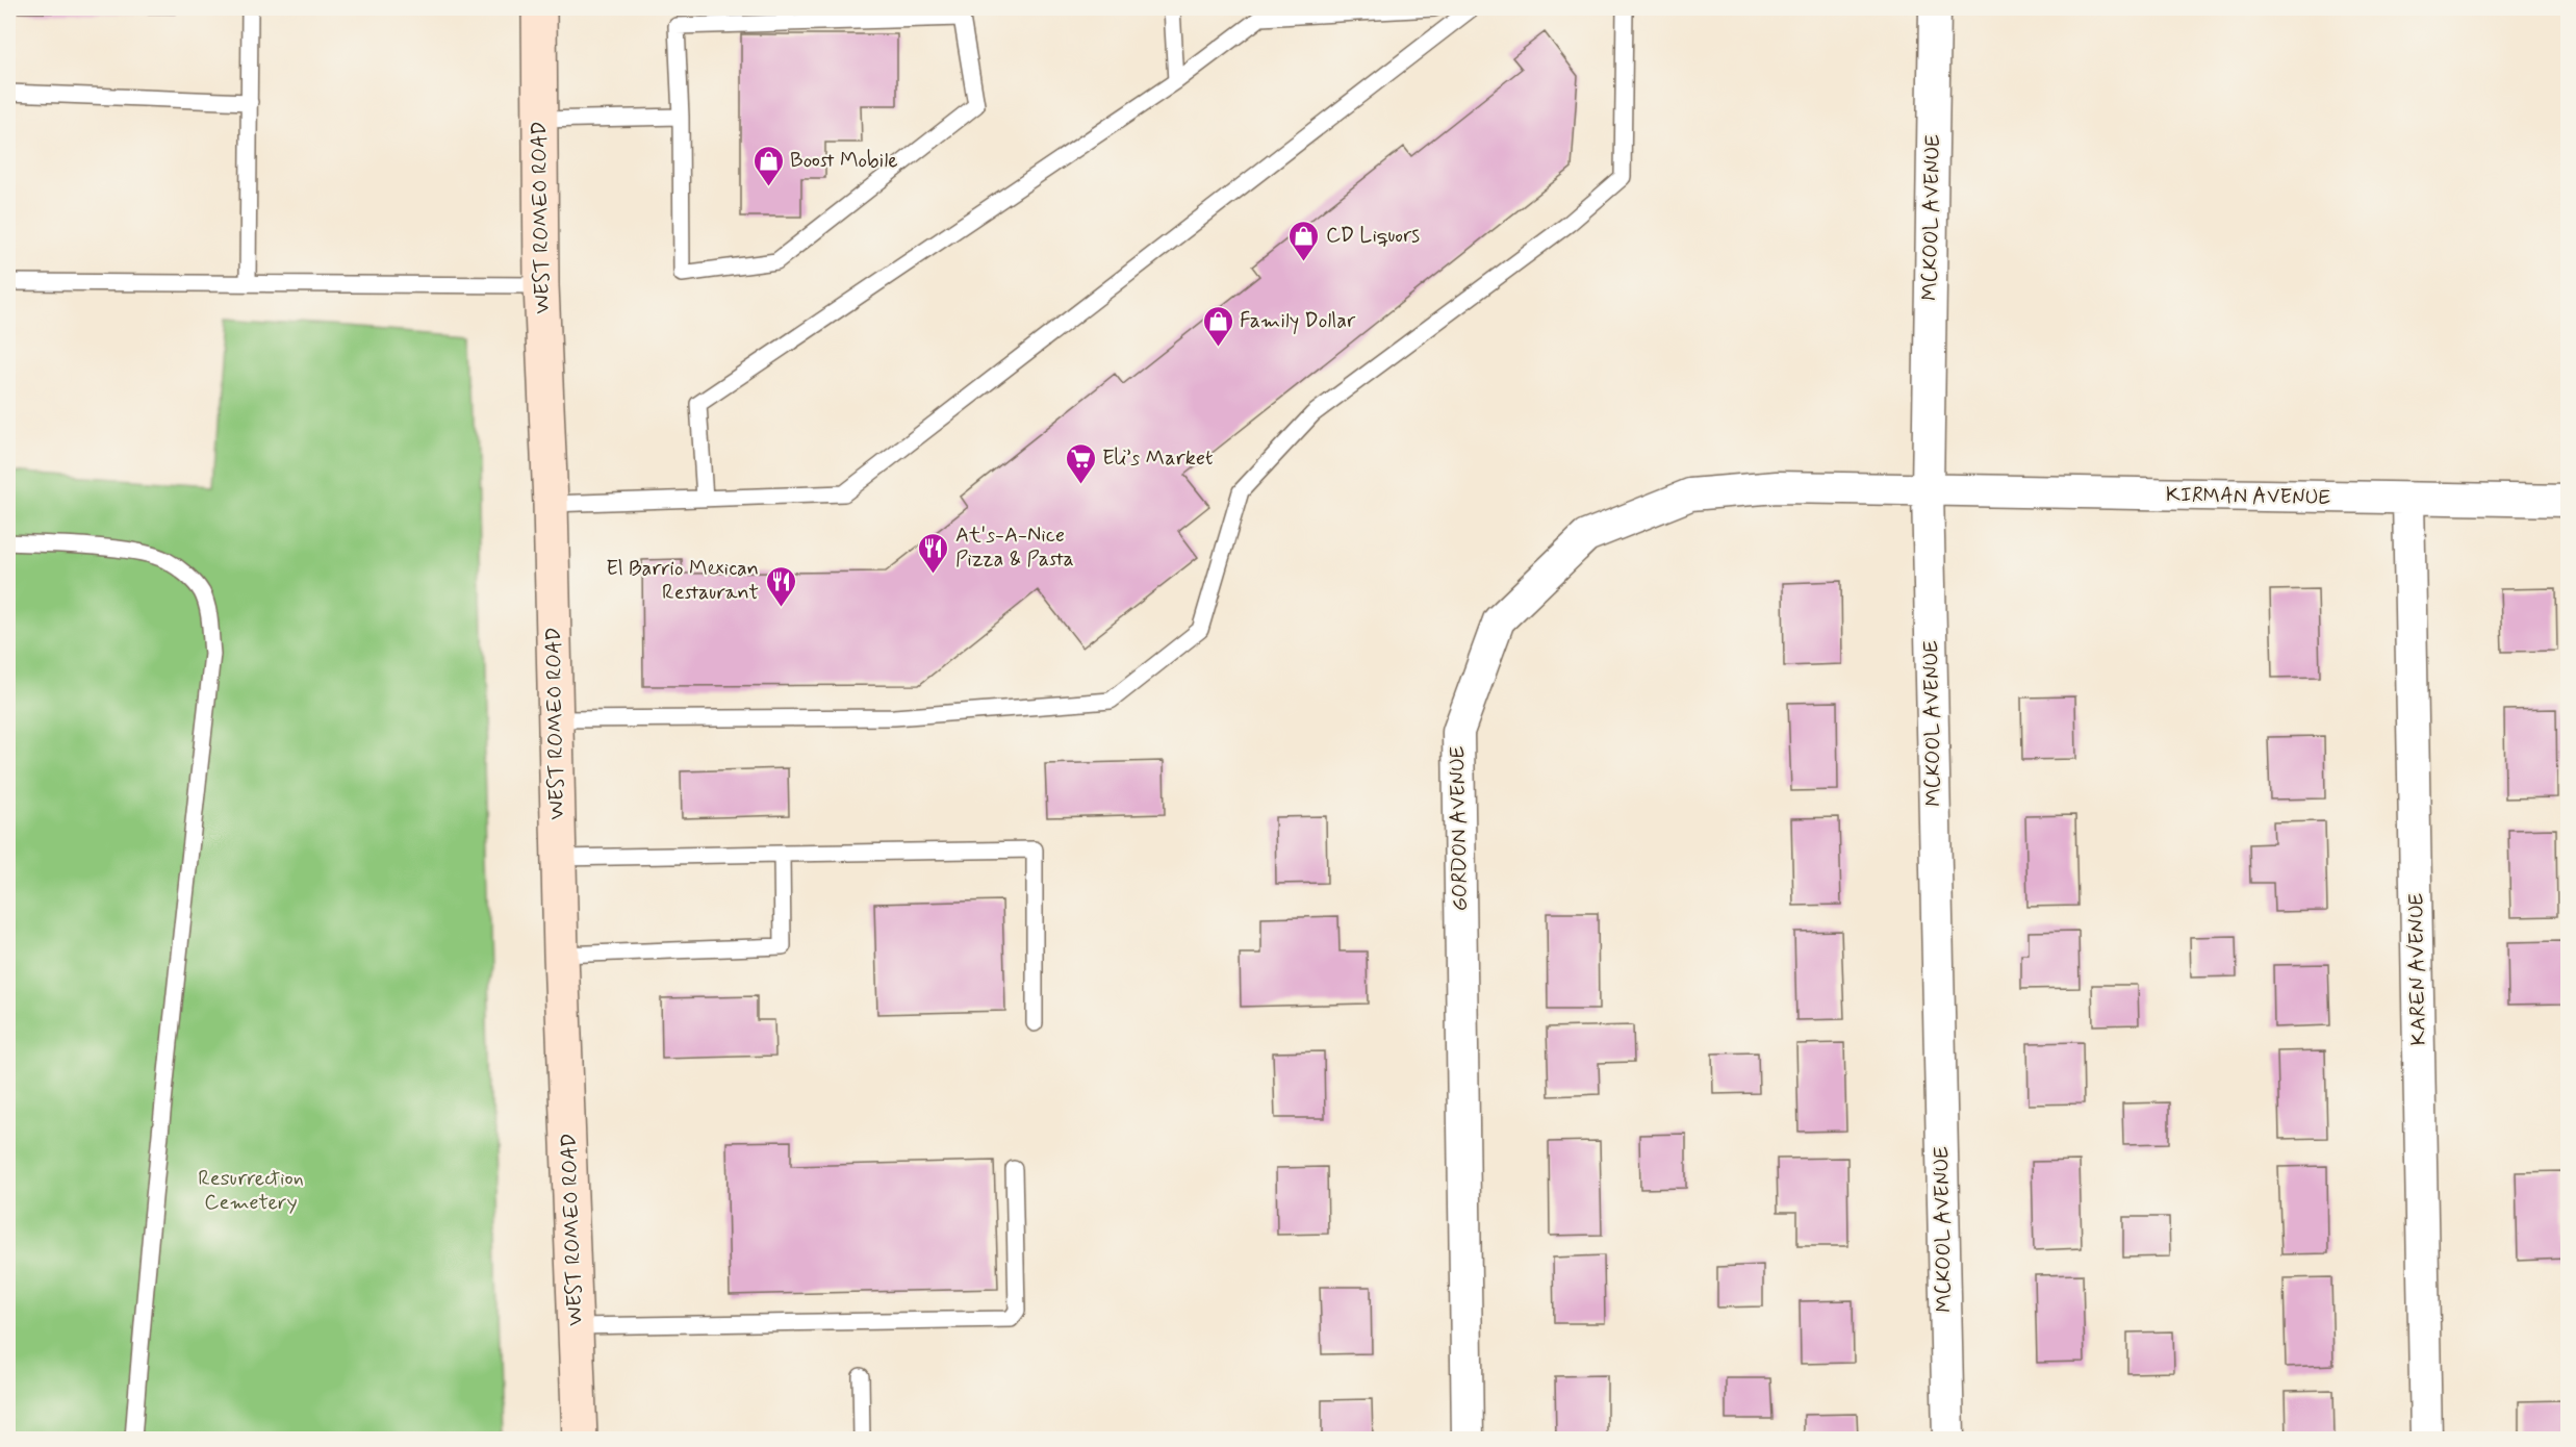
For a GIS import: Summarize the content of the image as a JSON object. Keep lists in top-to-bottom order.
{
  "streets": {
    "main road": ["WEST ROMEO ROAD"],
    "street": [
      "MCKOOL AVENUE",
      "KIRMAN AVENUE",
      "GORDON AVENUE",
      "KAREN AVENUE"
    ]
  },
  "crossings": [
    ["MCKOOL AVENUE", "KIRMAN AVENUE"],
    ["MCKOOL AVENUE", "GORDON AVENUE"],
    ["KIRMAN AVENUE", "GORDON AVENUE"],
    ["KIRMAN AVENUE", "KAREN AVENUE"]
  ],
  "parks": ["Resurrection Cemetery"],
  "places": {
    "shop": ["Boost Mobile", "CD Liquors", "Family Dollar"],
    "supermarket": ["Eli’s Market"],
    "restaurant": ["At's-A-Nice Pizza & Pasta", "El Barrio Mexican Restaurant"]
  }
}
